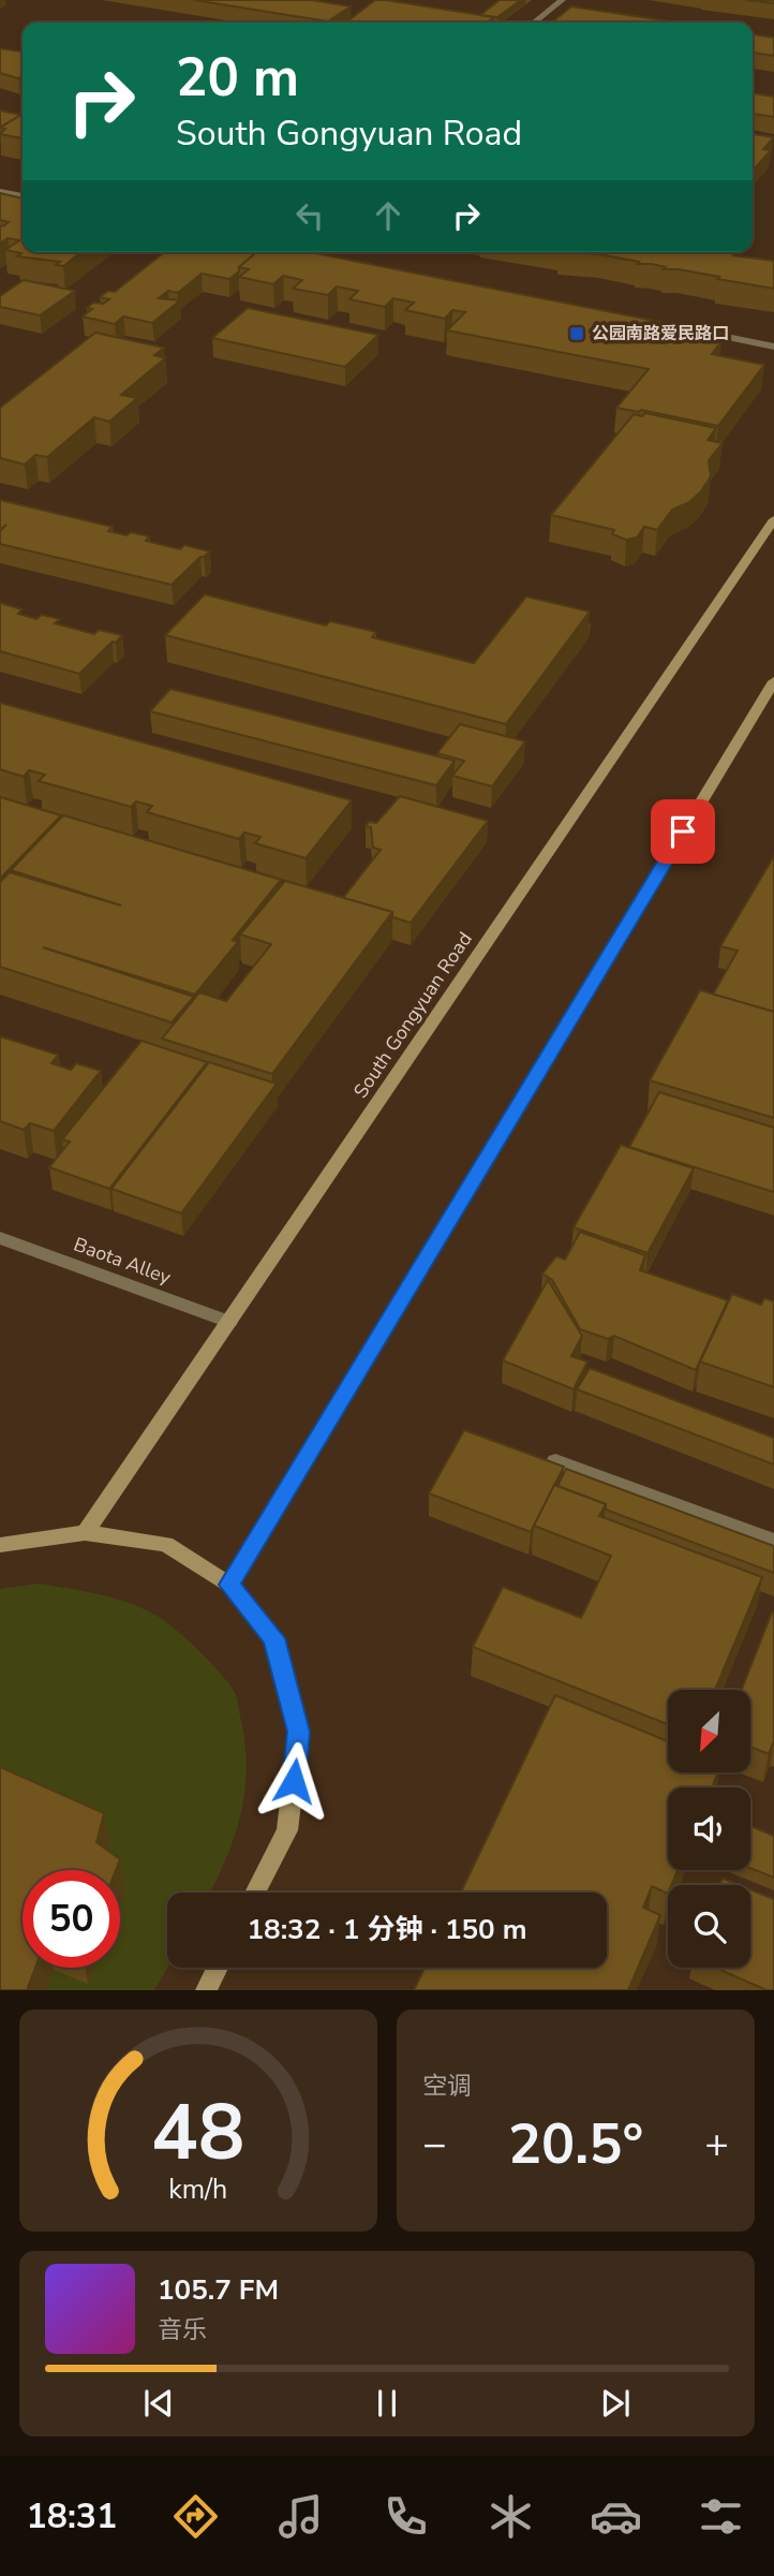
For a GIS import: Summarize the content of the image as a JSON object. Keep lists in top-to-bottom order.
{
  "streets": {
    "main road": ["South Gongyuan Road"],
    "street": ["Baota Alley"]
  },
  "crossings": [
    ["South Gongyuan Road", "Baota Alley"]
  ],
  "places": {
    "transit": ["公园南路爱民路口"]
  },
  "north": "bottom left",
  "page": {
    "turn": ["20 m", "South Gongyuan Road"],
    "limit": "50",
    "trip": "18:32 · 1 分钟 · 150 m",
    "tile": "空调",
    "heat": ["−", "20.5°", "+"],
    "song": ["105.7 FM", "音乐"],
    "tabs": "18:31",
    "gauge": ["48", "km/h"]
  }
}
